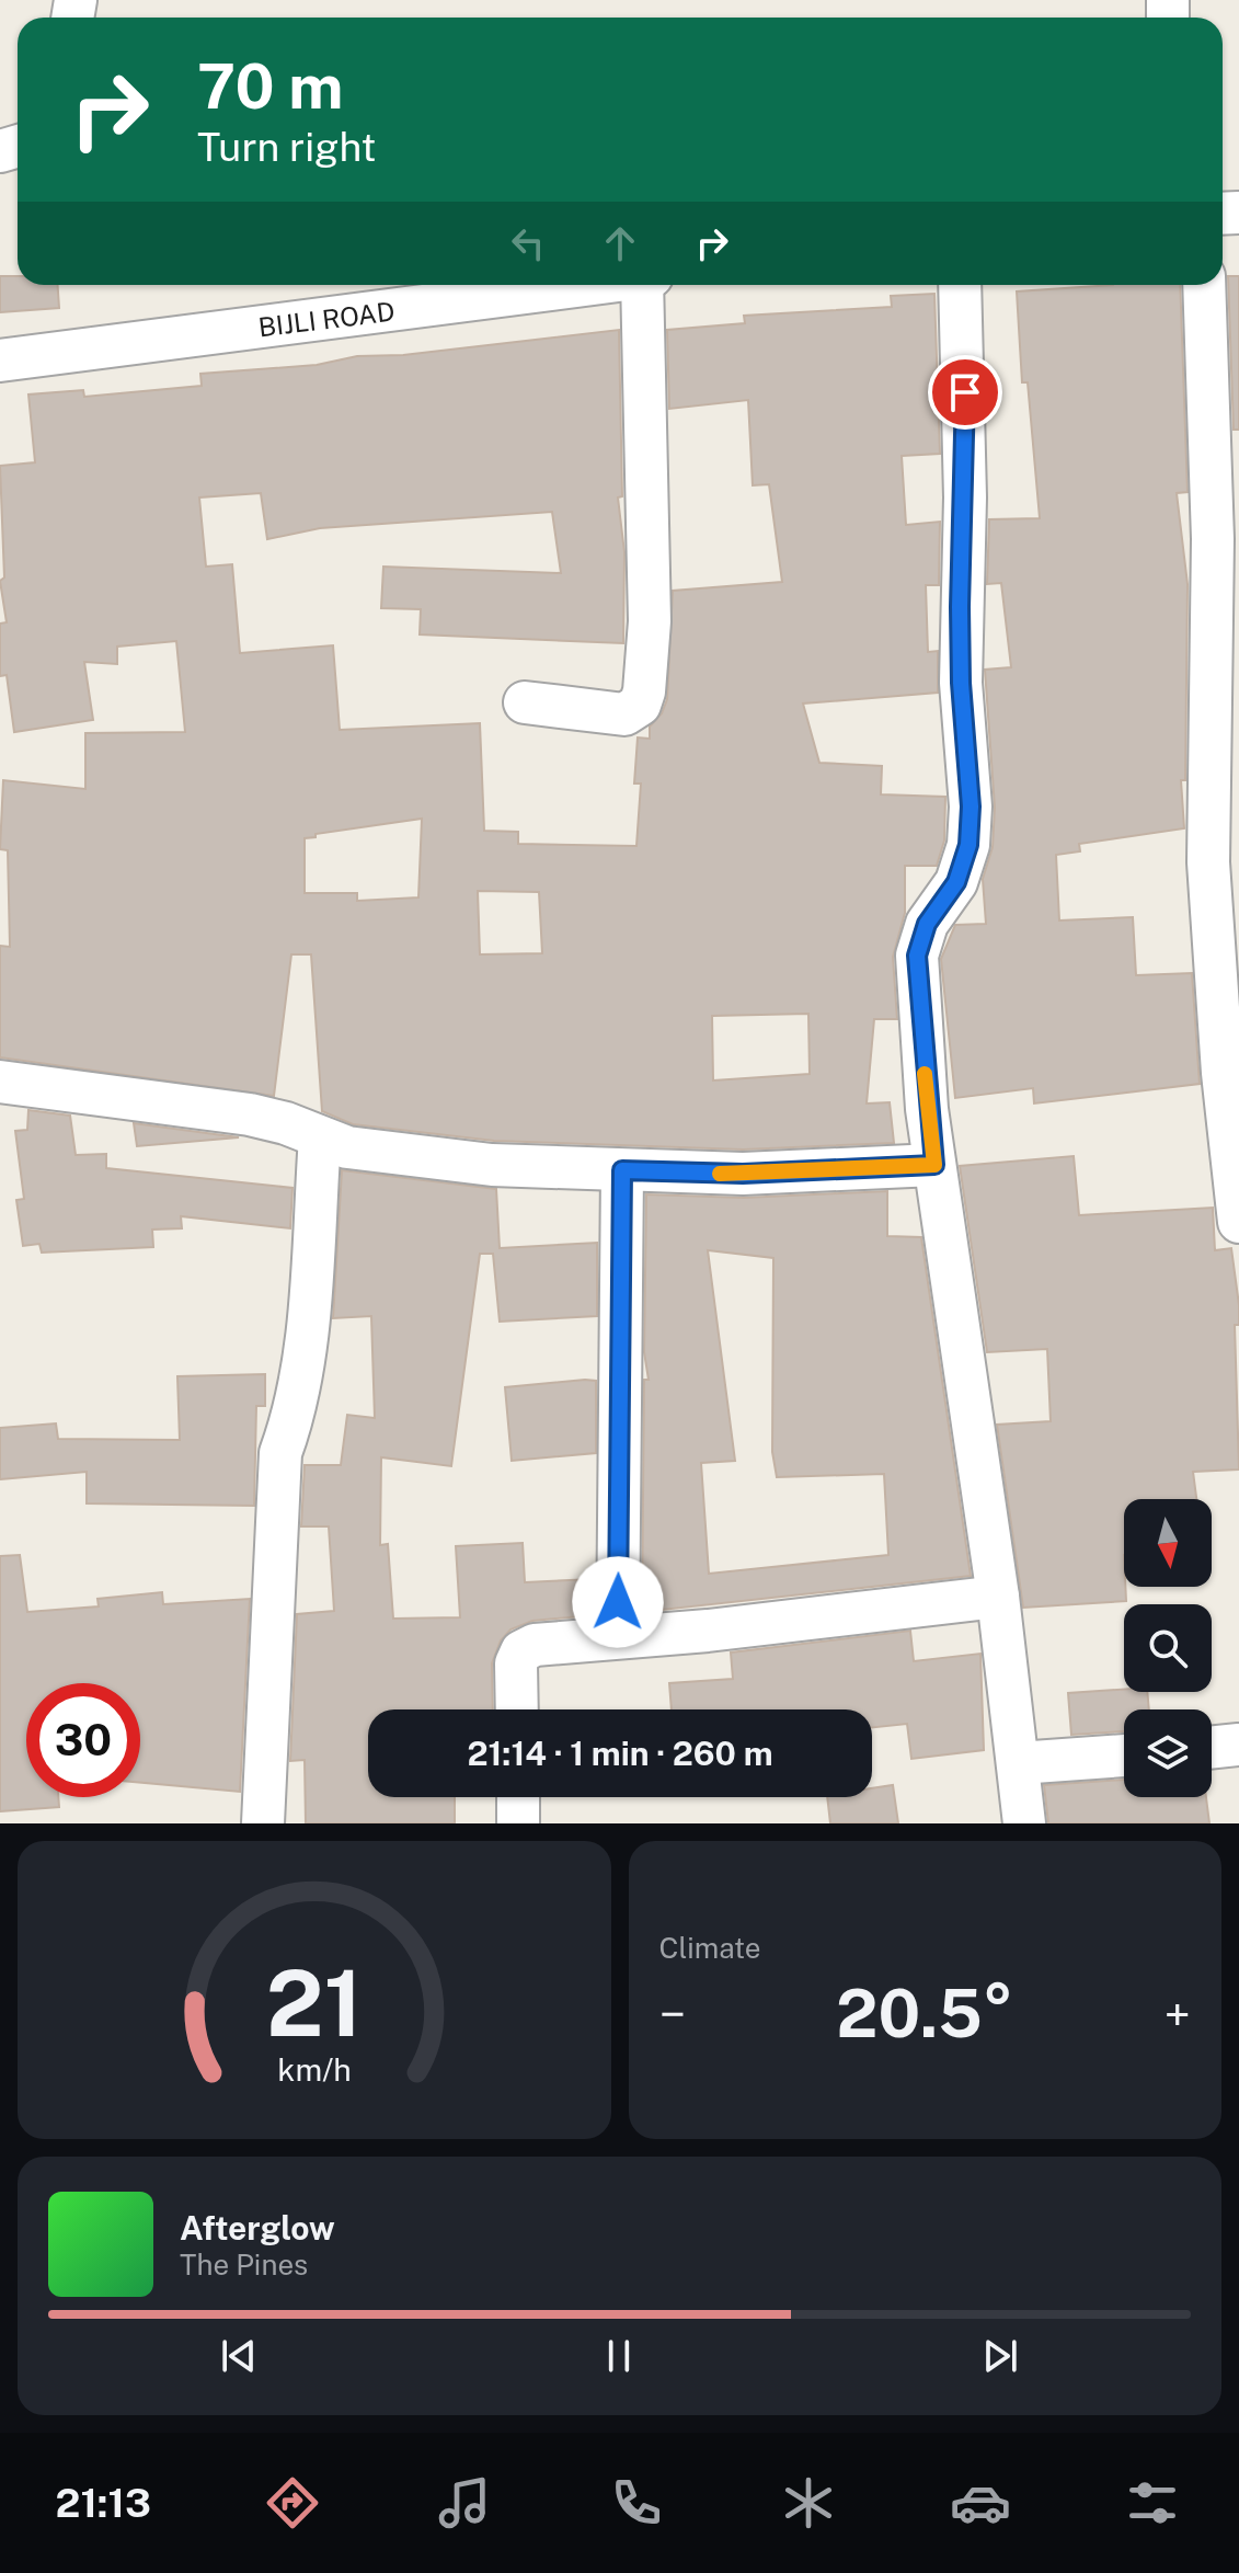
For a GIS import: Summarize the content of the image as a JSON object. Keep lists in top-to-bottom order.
{
  "streets": {
    "street": ["BIJLI ROAD"]
  },
  "north": "bottom",
  "page": {
    "turn": ["70 m", "Turn right"],
    "limit": "30",
    "trip": "21:14 · 1 min · 260 m",
    "tile": "Climate",
    "heat": ["−", "20.5°", "+"],
    "song": ["Afterglow", "The Pines"],
    "tabs": "21:13",
    "gauge": ["21", "km/h"]
  }
}
